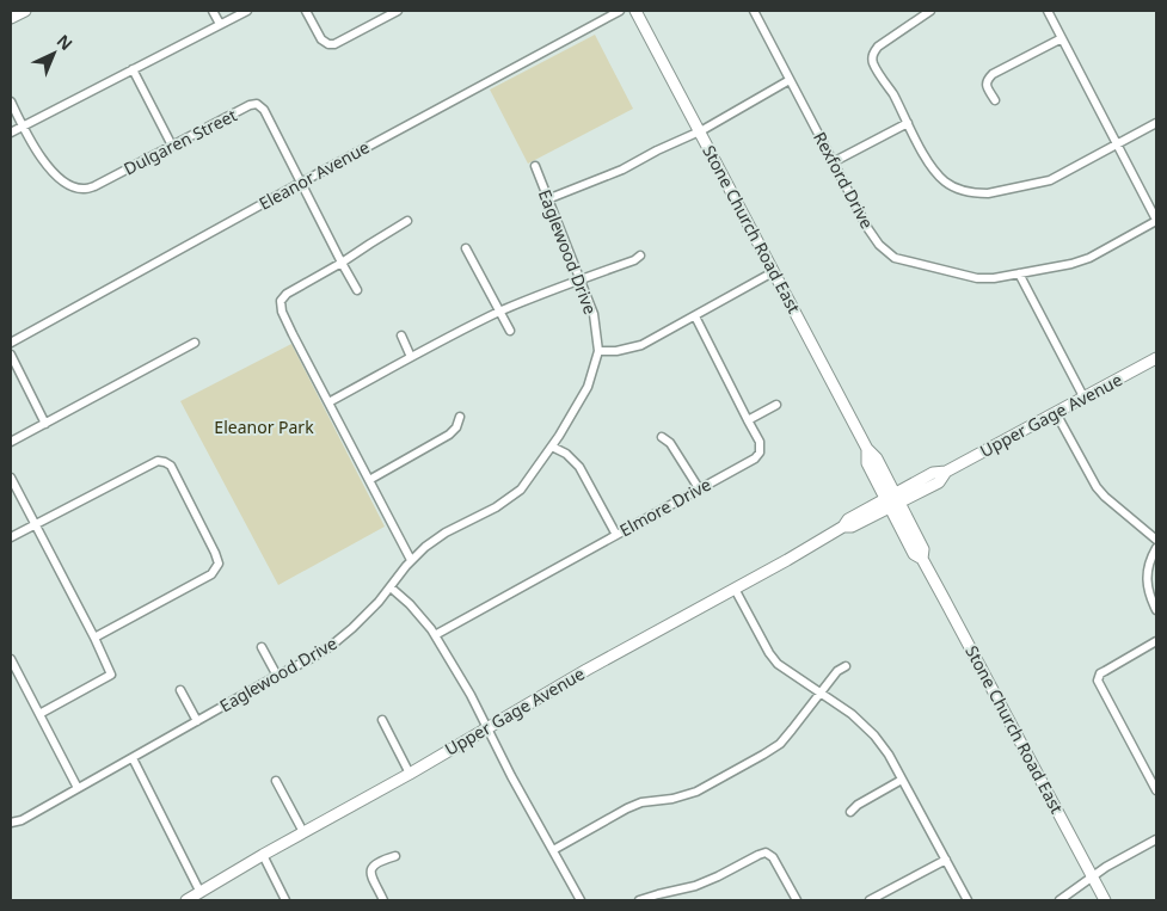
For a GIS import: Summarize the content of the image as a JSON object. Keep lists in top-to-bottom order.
{
  "streets": {
    "main road": ["Stone Church Road East", "Upper Gage Avenue"],
    "street": [
      "Dulgaren Street",
      "Eleanor Avenue",
      "Rexford Drive",
      "Eaglewood Drive",
      "Elmore Drive"
    ]
  },
  "crossings": [
    ["Dulgaren Street", "Eleanor Avenue"],
    ["Stone Church Road East", "Upper Gage Avenue"]
  ],
  "parks": ["Eleanor Park"],
  "north": "top right"
}
